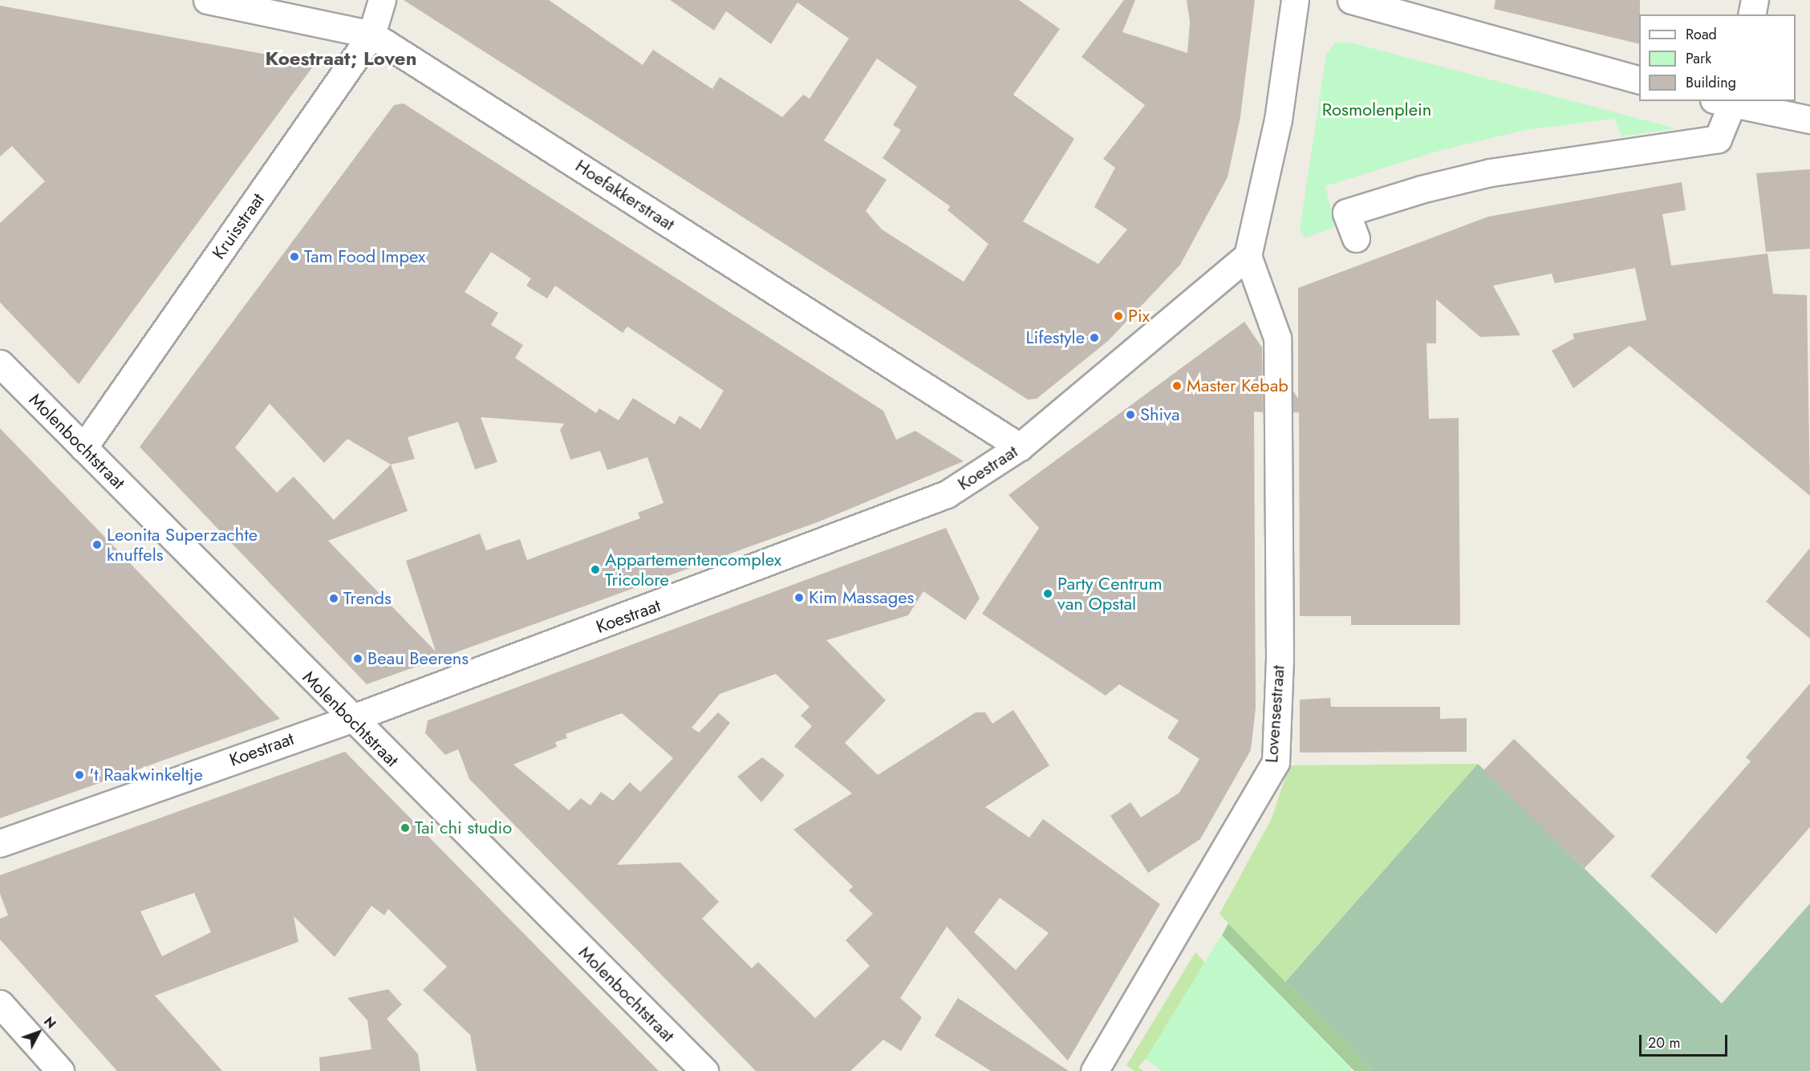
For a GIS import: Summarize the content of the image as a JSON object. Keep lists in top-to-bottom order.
{
  "streets": {
    "street": [
      "Hoefakkerstraat",
      "Kruisstraat",
      "Molenbochtstraat",
      "Koestraat",
      "Lovensestraat"
    ]
  },
  "crossings": [
    ["Hoefakkerstraat", "Kruisstraat"],
    ["Hoefakkerstraat", "Koestraat"],
    ["Kruisstraat", "Molenbochtstraat"],
    ["Molenbochtstraat", "Koestraat"],
    ["Koestraat", "Lovensestraat"]
  ],
  "districts": ["Koestraat; Loven"],
  "parks": ["Rosmolenplein"],
  "places": [
    "Tam Food Impex",
    "Pix",
    "Lifestyle",
    "Master Kebab",
    "Shiva",
    "Leonita Superzachte knuffels",
    "Appartementencomplex Tricolore",
    "Party Centrum van Opstal",
    "Kim Massages",
    "Trends",
    "Beau Beerens",
    "'t Raakwinkeltje",
    "Tai chi studio"
  ],
  "legend": ["Road", "Park", "Building"],
  "scale_bar": "20 m",
  "north": "top right"
}
